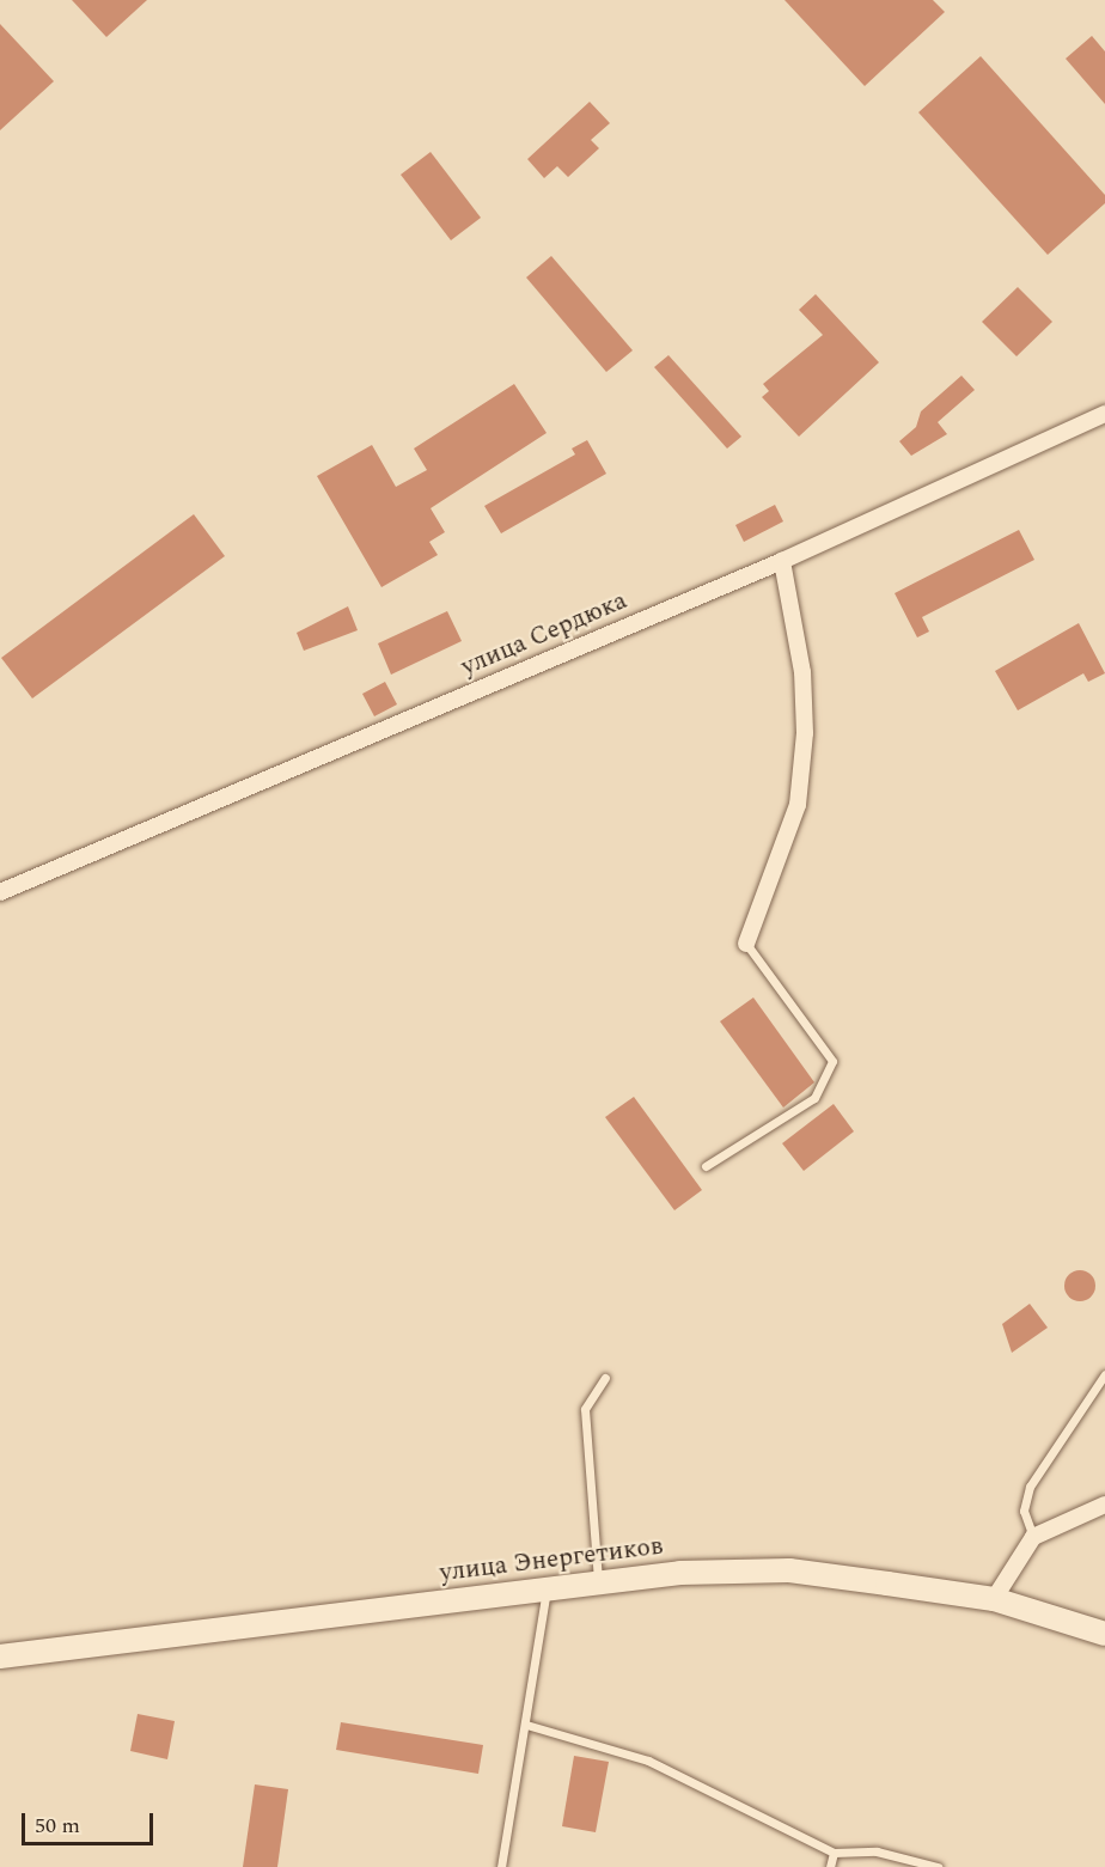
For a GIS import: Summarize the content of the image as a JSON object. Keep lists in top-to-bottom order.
{
  "streets": {
    "main road": ["улица Энергетиков"],
    "street": ["улица Сердюка"]
  },
  "scale_bar": "50 m"
}
